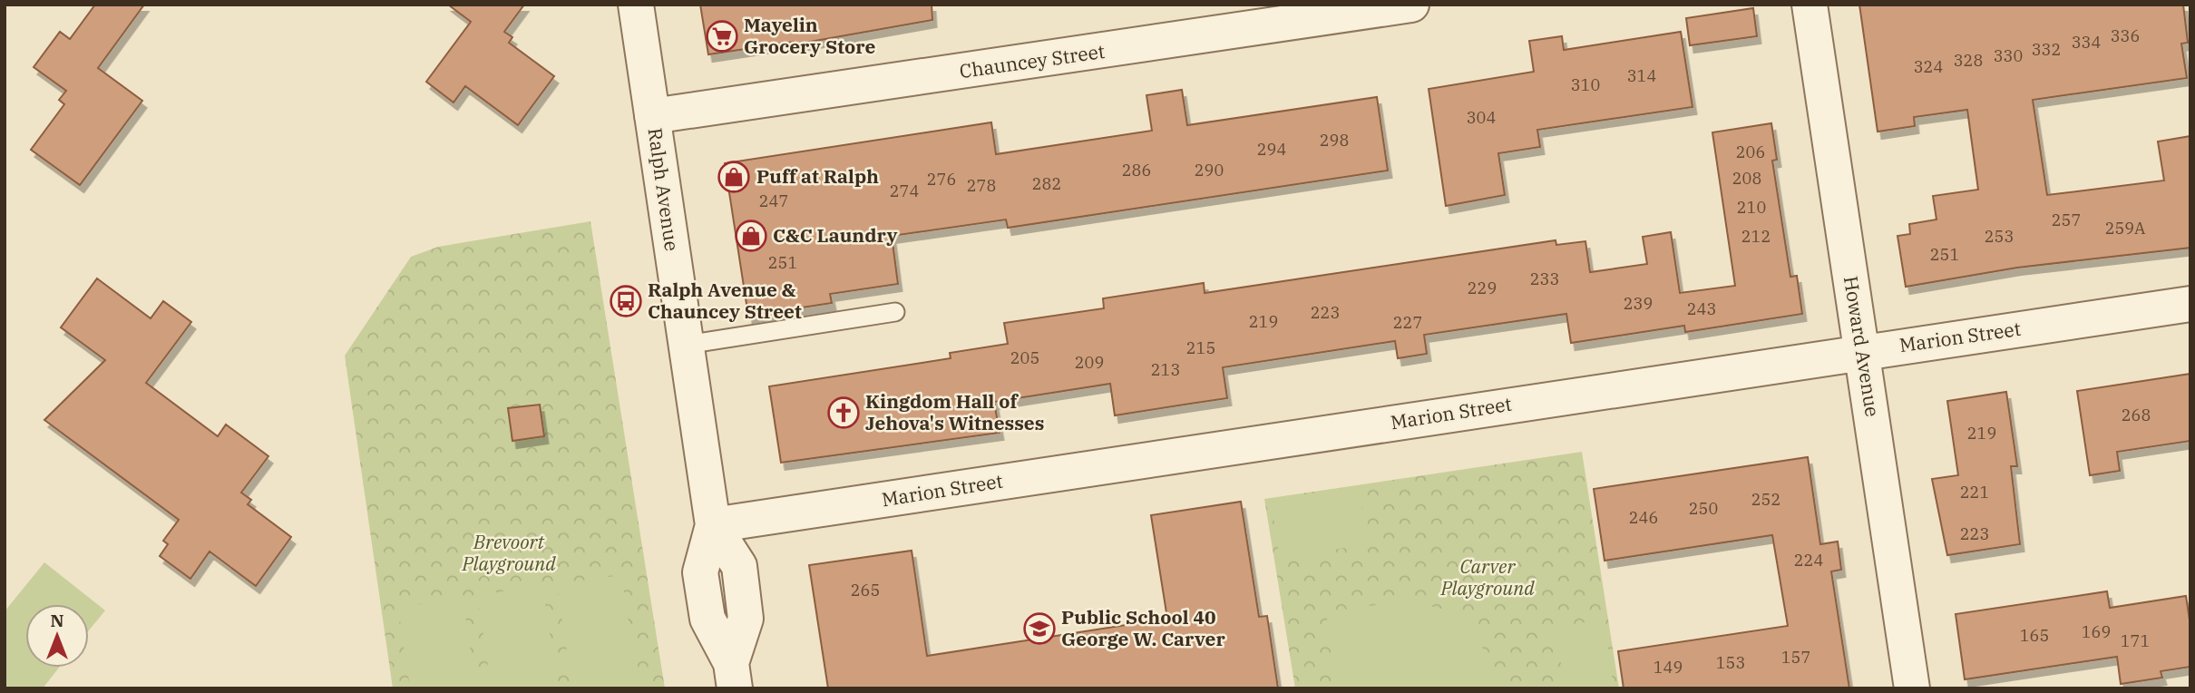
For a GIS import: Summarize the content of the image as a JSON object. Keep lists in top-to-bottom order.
{
  "streets": {
    "street": [
      "Chauncey Street",
      "Ralph Avenue",
      "Marion Street",
      "Howard Avenue"
    ]
  },
  "crossings": [
    ["Chauncey Street", "Ralph Avenue"],
    ["Ralph Avenue", "Marion Street"],
    ["Marion Street", "Howard Avenue"]
  ],
  "parks": ["Brevoort Playground", "Carver Playground"],
  "places": {
    "supermarket": ["Mayelin Grocery Store"],
    "shop": ["Puff at Ralph", "C&C Laundry"],
    "bus stop": ["Ralph Avenue & Chauncey Street"],
    "church": ["Kingdom Hall of Jehova's Witnesses"],
    "school or university": ["Public School 40 George W. Carver"]
  },
  "house_numbers": [
    "336",
    "334",
    "332",
    "330",
    "328",
    "324",
    "314",
    "310",
    "304",
    "298",
    "294",
    "206",
    "286",
    "290",
    "208",
    "276",
    "282",
    "278",
    "274",
    "247",
    "210",
    "257",
    "259A",
    "212",
    "253",
    "251",
    "251",
    "233",
    "229",
    "239",
    "243",
    "223",
    "219",
    "227",
    "215",
    "205",
    "209",
    "213",
    "268",
    "219",
    "221",
    "252",
    "250",
    "246",
    "223",
    "224",
    "265",
    "169",
    "165",
    "171",
    "157",
    "153",
    "149"
  ],
  "north": "top"
}
